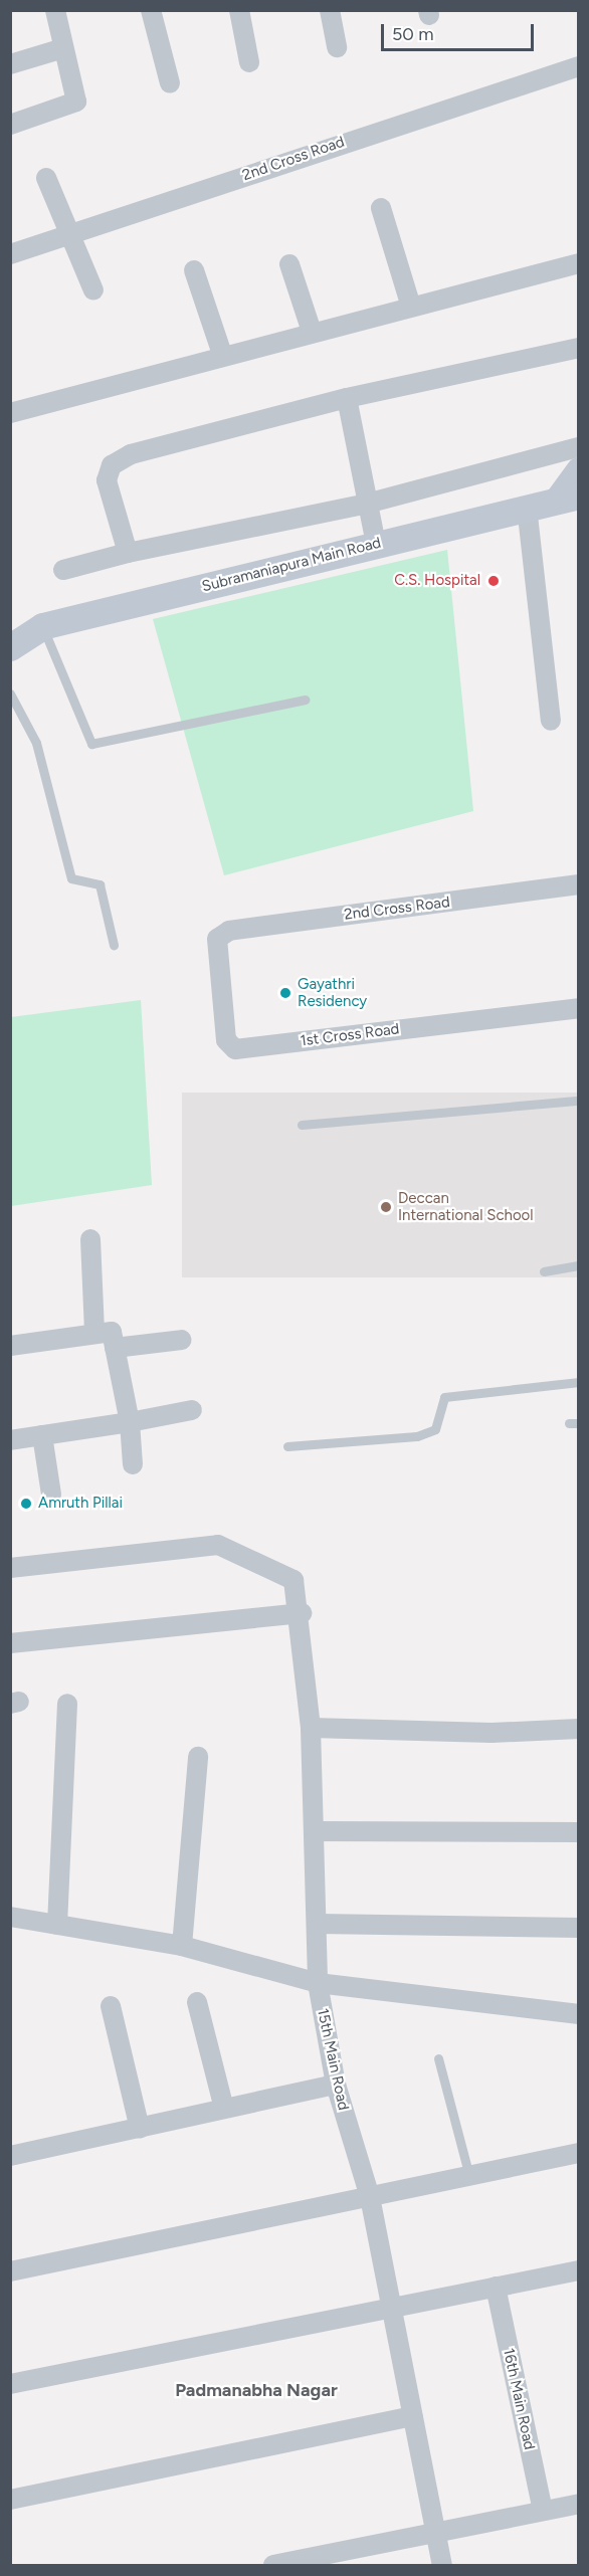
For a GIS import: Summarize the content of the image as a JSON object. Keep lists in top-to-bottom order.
{
  "streets": {
    "main road": ["Subramaniapura Main Road"],
    "street": [
      "2nd Cross Road",
      "1st Cross Road",
      "15th Main Road",
      "16th Main Road"
    ]
  },
  "crossings": [
    ["2nd Cross Road", "1st Cross Road"]
  ],
  "districts": ["Padmanabha Nagar"],
  "places": [
    "C.S. Hospital",
    "Gayathri Residency",
    "Deccan International School",
    "Amruth Pillai"
  ],
  "scale_bar": "50 m"
}
